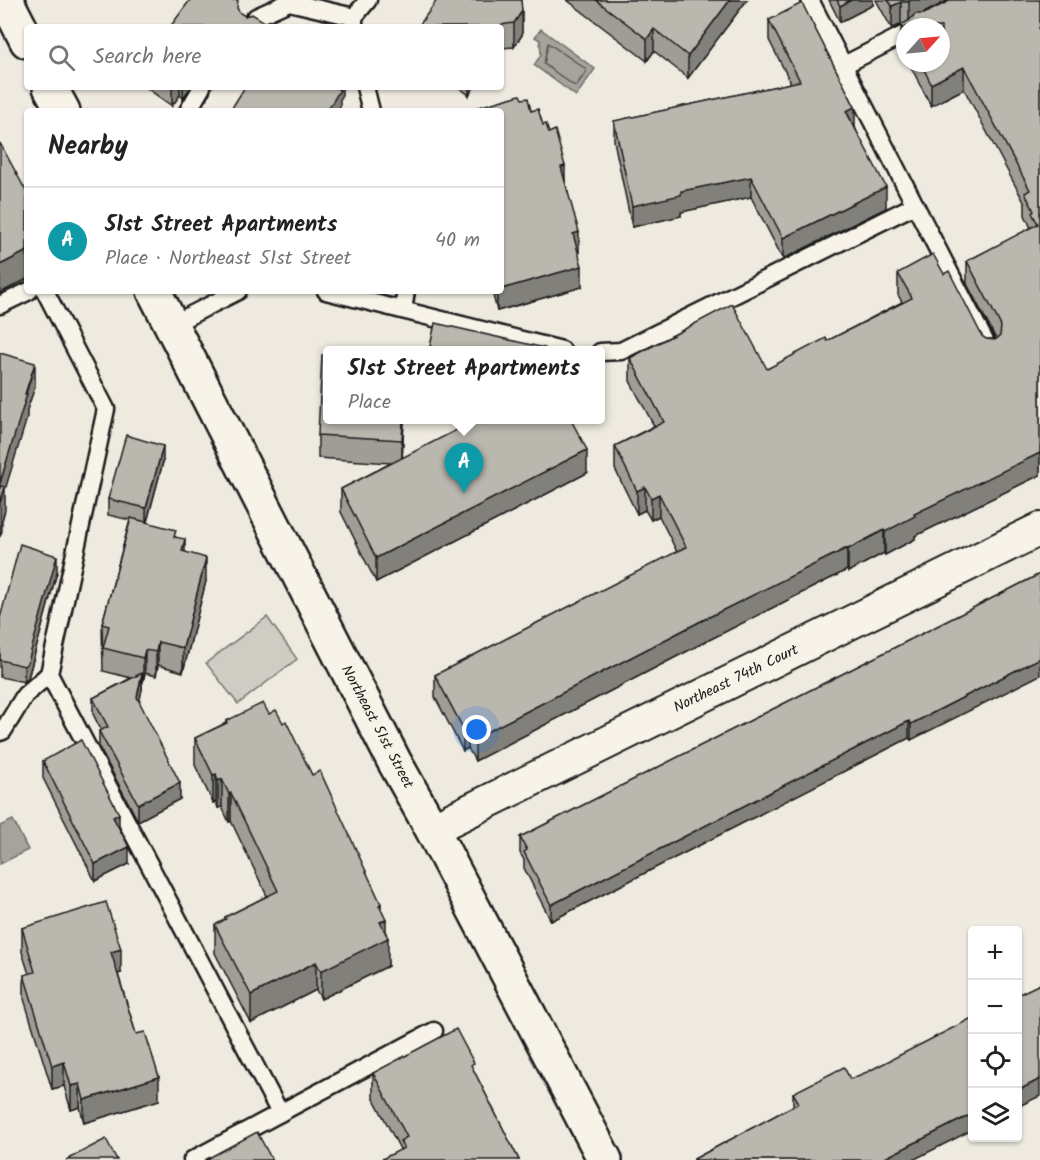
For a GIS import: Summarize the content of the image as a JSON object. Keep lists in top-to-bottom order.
{
  "streets": {
    "street": ["Northeast 74th Court", "Northeast 51st Street"]
  },
  "crossings": [
    ["Northeast 74th Court", "Northeast 51st Street"]
  ],
  "north": "top right",
  "page": {
    "search": "Search here",
    "heading": "Nearby",
    "list": [
      {
        "mark": "A",
        "name": "51st Street Apartments",
        "note": "Place · Northeast 51st Street",
        "value": "40 m"
      }
    ],
    "popup": ["51st Street Apartments", "Place"],
    "pins": "A",
    "map_buttons": ["+", "−"]
  }
}
